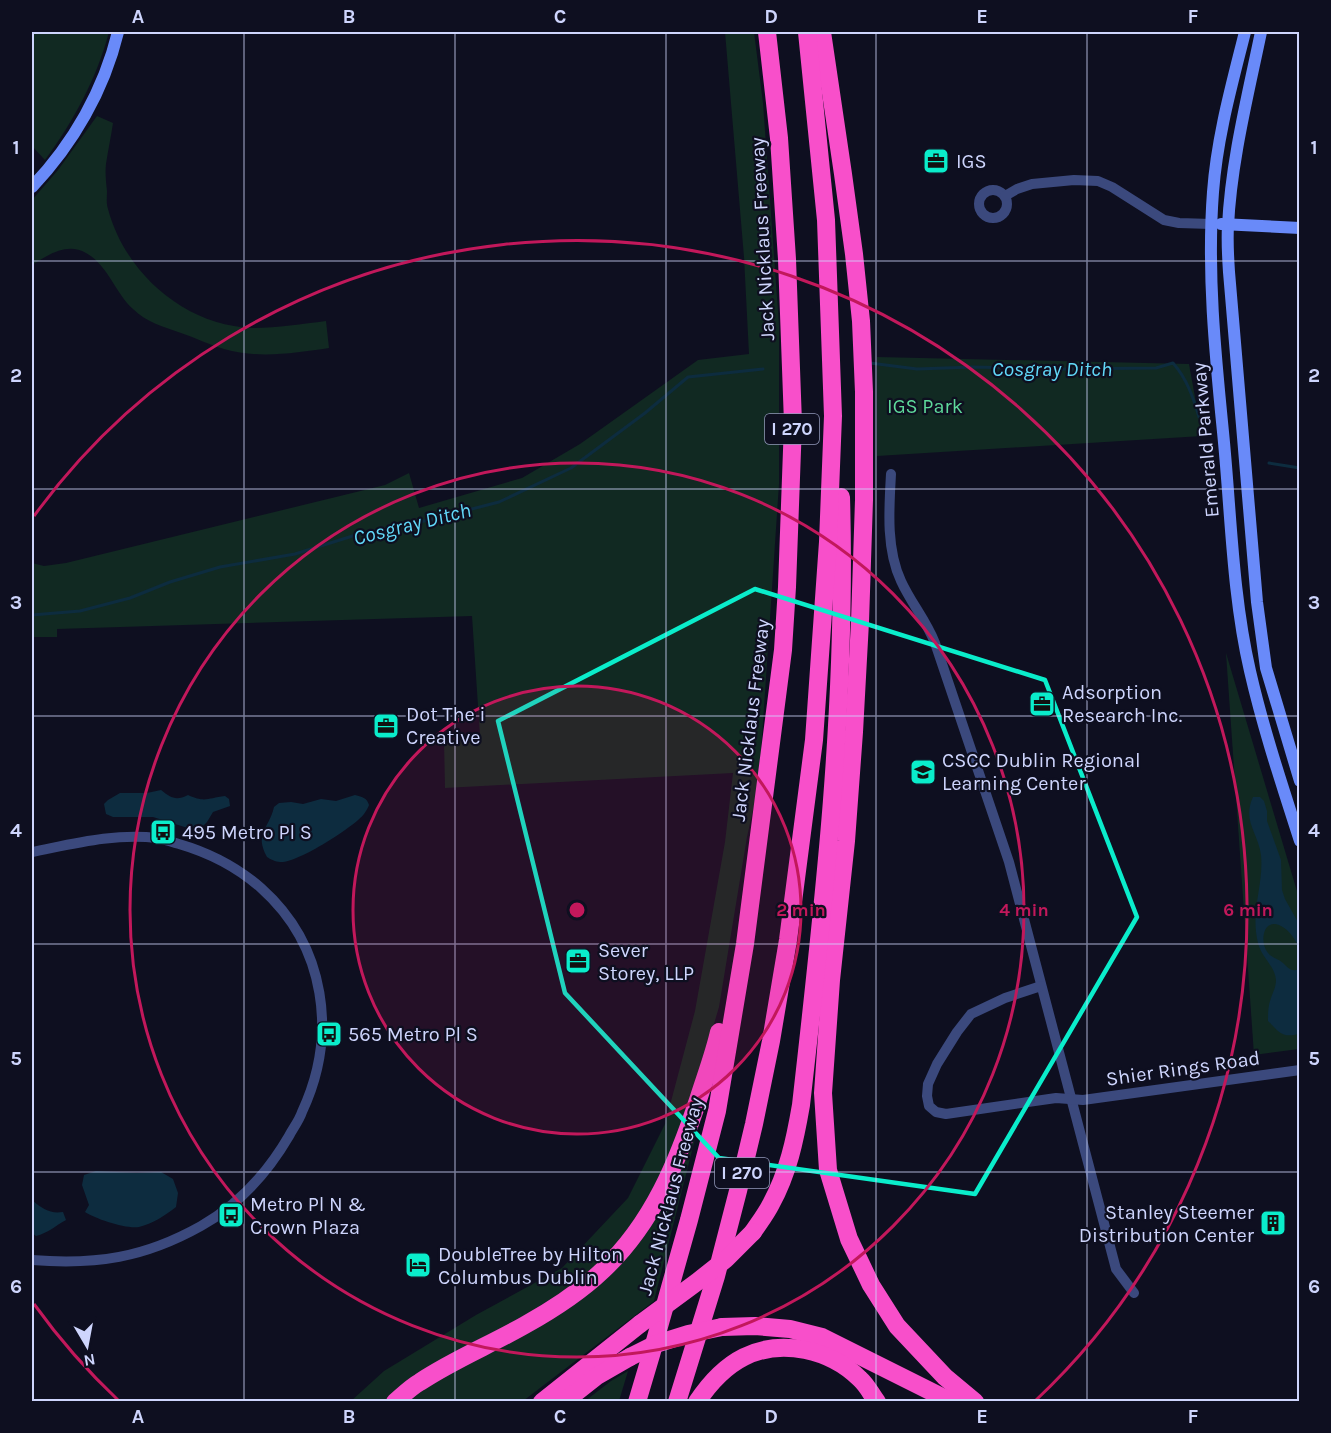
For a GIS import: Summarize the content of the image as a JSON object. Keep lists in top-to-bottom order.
{
  "streets": {
    "highway": ["Jack Nicklaus Freeway", "I 270"],
    "main road": ["Emerald Parkway"],
    "street": ["Shier Rings Road"]
  },
  "water": ["Cosgray Ditch"],
  "parks": ["IGS Park"],
  "places": {
    "office": [
      "IGS",
      "Adsorption Research Inc.",
      "Dot The i Creative",
      "Sever Storey, LLP"
    ],
    "school or university": ["CSCC Dublin Regional Learning Center"],
    "bus stop": ["495 Metro Pl S", "565 Metro Pl S", "Metro Pl N & Crown Plaza"],
    "building": ["Stanley Steemer Distribution Center"],
    "hotel": ["DoubleTree by Hilton Columbus Dublin"]
  },
  "north": "bottom",
  "grid": {
    "columns": [
      "A",
      "B",
      "C",
      "D",
      "E",
      "F"
    ],
    "rows": [
      "1",
      "2",
      "3",
      "4",
      "5",
      "6"
    ]
  },
  "rings": ["2 min", "4 min", "6 min"]
}
